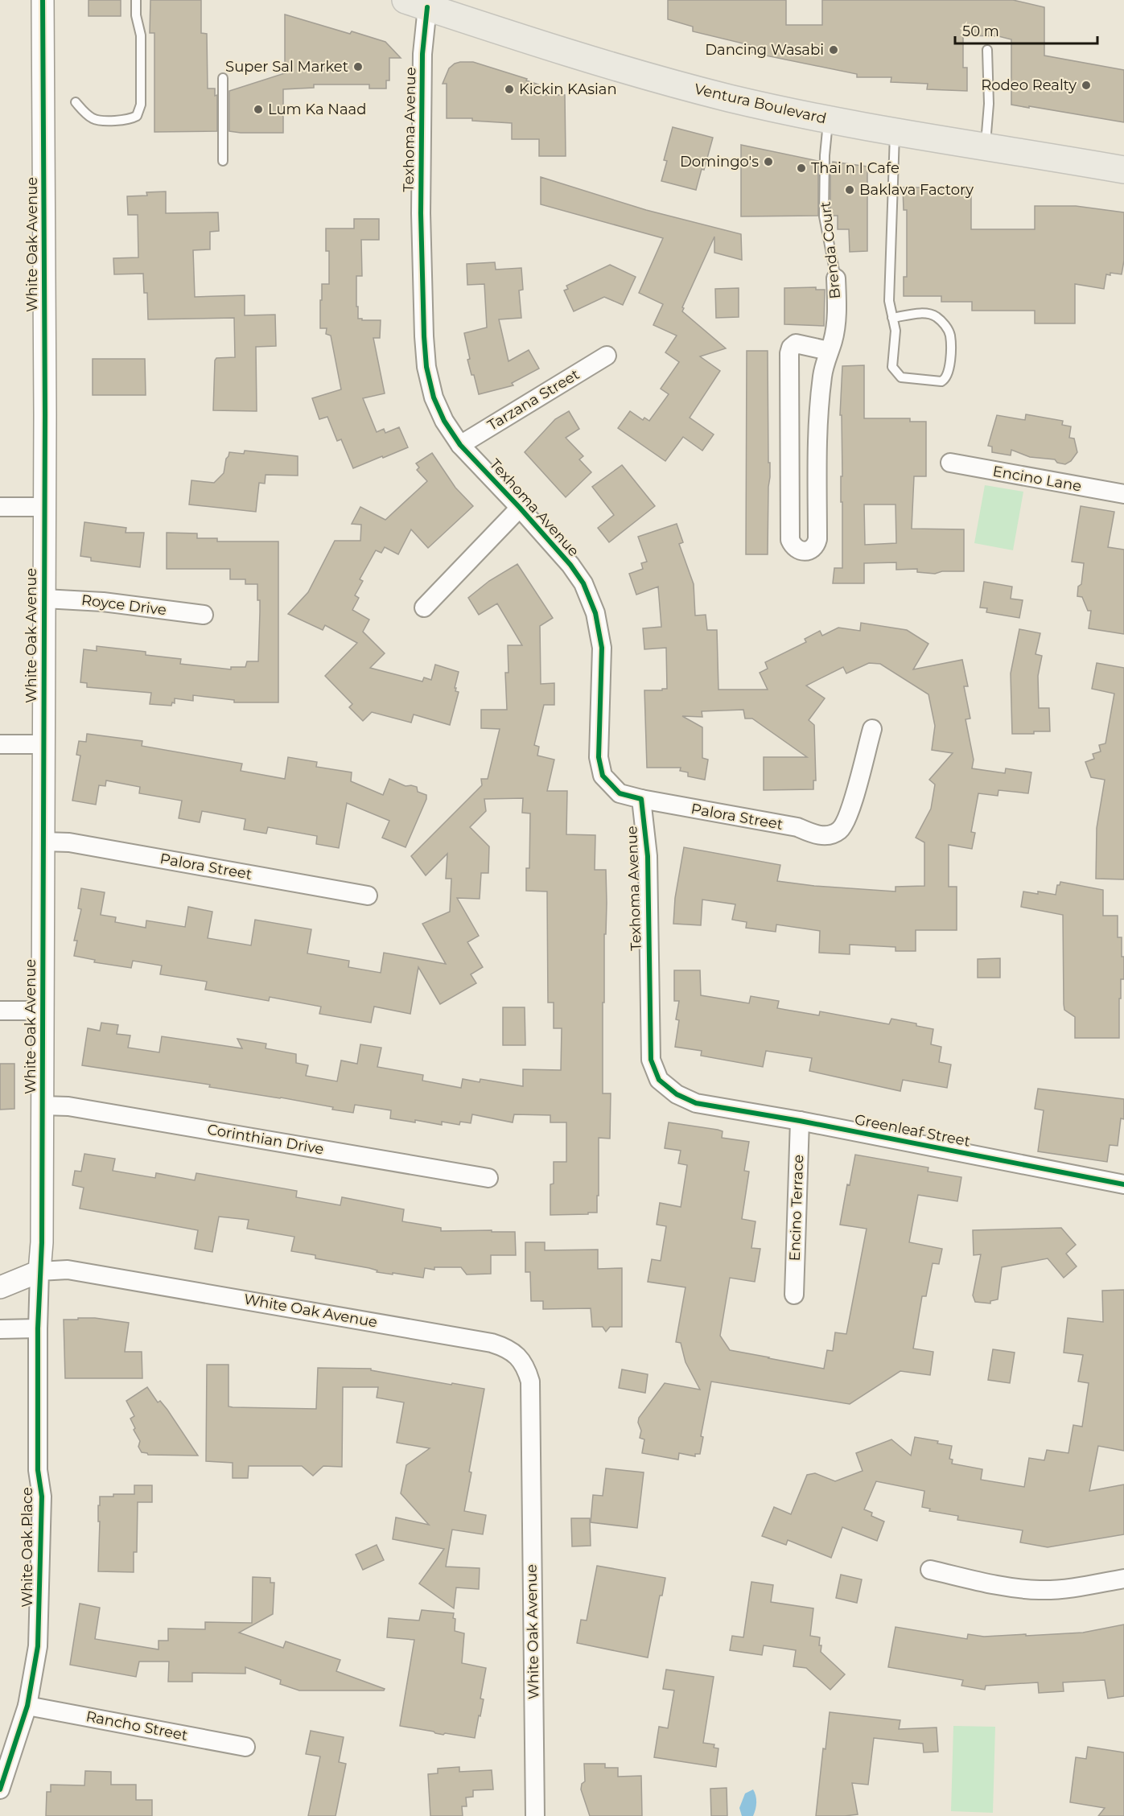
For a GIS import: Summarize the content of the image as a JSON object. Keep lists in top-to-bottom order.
{
  "streets": {
    "main road": ["Ventura Boulevard"],
    "street": [
      "Texhoma Avenue",
      "White Oak Avenue",
      "Brenda Court",
      "Tarzana Street",
      "Encino Lane",
      "Royce Drive",
      "Palora Street",
      "Greenleaf Street",
      "Corinthian Drive",
      "Encino Terrace",
      "White Oak Place",
      "Rancho Street"
    ]
  },
  "crossings": [
    ["Ventura Boulevard", "Texhoma Avenue"],
    ["Ventura Boulevard", "Brenda Court"],
    ["Texhoma Avenue", "Tarzana Street"],
    ["Texhoma Avenue", "Palora Street"],
    ["Texhoma Avenue", "Greenleaf Street"],
    ["White Oak Avenue", "Royce Drive"],
    ["White Oak Avenue", "Palora Street"],
    ["White Oak Avenue", "Corinthian Drive"],
    ["White Oak Avenue", "White Oak Place"],
    ["Greenleaf Street", "Encino Terrace"],
    ["White Oak Place", "Rancho Street"]
  ],
  "places": [
    "Dancing Wasabi",
    "Super Sal Market",
    "Rodeo Realty",
    "Kickin KAsian",
    "Lum Ka Naad",
    "Domingo's",
    "Thai n I Cafe",
    "Baklava Factory"
  ],
  "scale_bar": "50 m"
}
